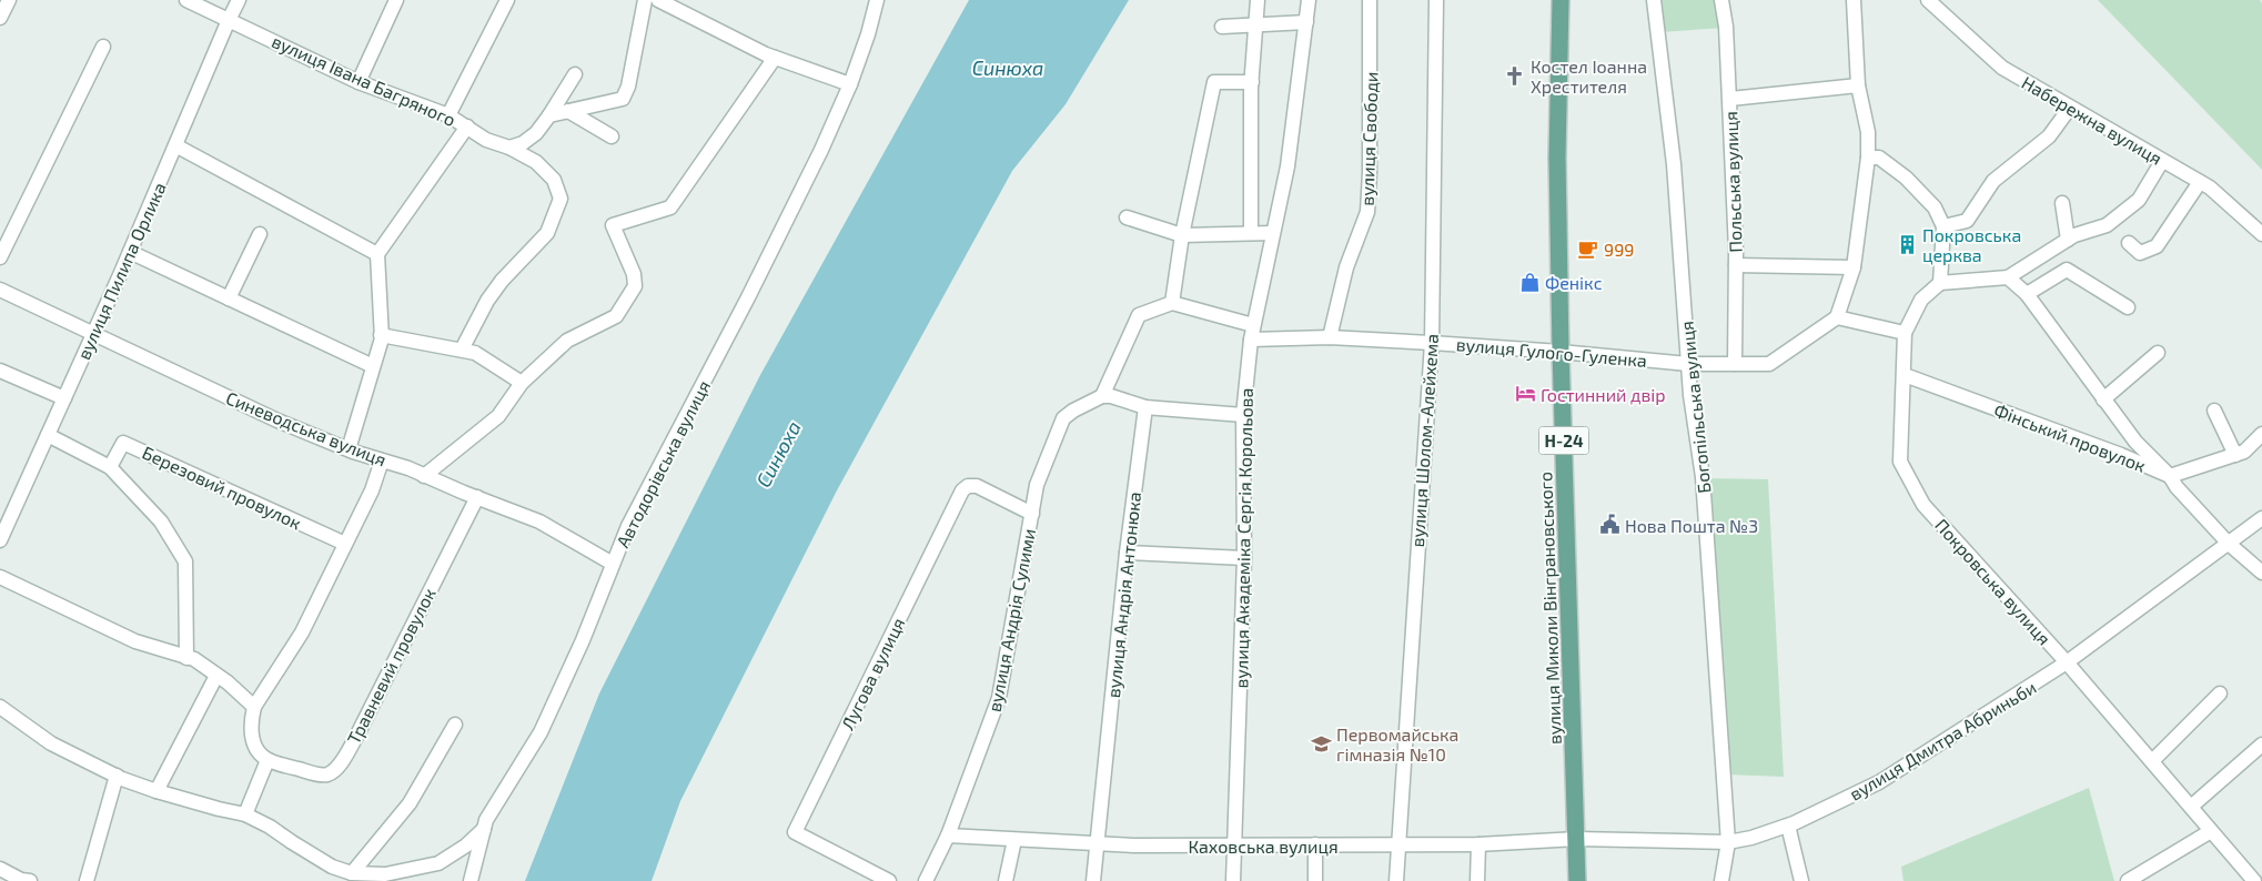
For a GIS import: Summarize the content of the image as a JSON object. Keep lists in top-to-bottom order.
{
  "streets": {
    "main road": ["Н-24", "вулиця Миколи Вінграновського"],
    "street": [
      "вулиця Івана Багряного",
      "Набережна вулиця",
      "вулиця Свободи",
      "Польська вулиця",
      "вулиця Пилипа Орлика",
      "вулиця Гулого-Гуленка",
      "Богопільська вулиця",
      "Синеводська вулиця",
      "Фінський провулок",
      "вулиця Шолом-Алейхема",
      "Автодорівська вулиця",
      "Березовий провулок",
      "вулиця Академіка Сергія Корольова",
      "Покровська вулиця",
      "вулиця Андрія Антонюка",
      "вулиця Андрія Сулими",
      "Травневий провулок",
      "Лугова вулиця",
      "вулиця Дмитра Абриньби",
      "Каховська вулиця"
    ]
  },
  "crossings": [
    ["вулиця Івана Багряного", "вулиця Пилипа Орлика"],
    ["вулиця Свободи", "вулиця Гулого-Гуленка"],
    ["Польська вулиця", "вулиця Гулого-Гуленка"],
    ["вулиця Пилипа Орлика", "Синеводська вулиця"],
    ["вулиця Гулого-Гуленка", "Богопільська вулиця"],
    ["вулиця Гулого-Гуленка", "вулиця Шолом-Алейхема"],
    ["вулиця Гулого-Гуленка", "вулиця Академіка Сергія Корольова"],
    ["вулиця Гулого-Гуленка", "вулиця Миколи Вінграновського"],
    ["Богопільська вулиця", "вулиця Дмитра Абриньби"],
    ["Синеводська вулиця", "Автодорівська вулиця"],
    ["Синеводська вулиця", "Травневий провулок"],
    ["Фінський провулок", "Покровська вулиця"],
    ["вулиця Шолом-Алейхема", "Каховська вулиця"],
    ["вулиця Академіка Сергія Корольова", "Каховська вулиця"],
    ["Покровська вулиця", "вулиця Дмитра Абриньби"],
    ["вулиця Андрія Антонюка", "Каховська вулиця"],
    ["вулиця Миколи Вінграновського", "вулиця Дмитра Абриньби"],
    ["вулиця Миколи Вінграновського", "Каховська вулиця"],
    ["вулиця Андрія Сулими", "Лугова вулиця"],
    ["вулиця Андрія Сулими", "Каховська вулиця"],
    ["вулиця Дмитра Абриньби", "Каховська вулиця"]
  ],
  "water": ["Синюха"],
  "places": {
    "church": ["Костел Іоанна Хрестителя"],
    "building": ["Покровська церква"],
    "cafe": ["999"],
    "shop": ["Фенікс"],
    "hotel": ["Гостинний двір"],
    "public building": ["Нова Пошта №3"],
    "school or university": ["Первомайська гімназія №10"]
  }
}
